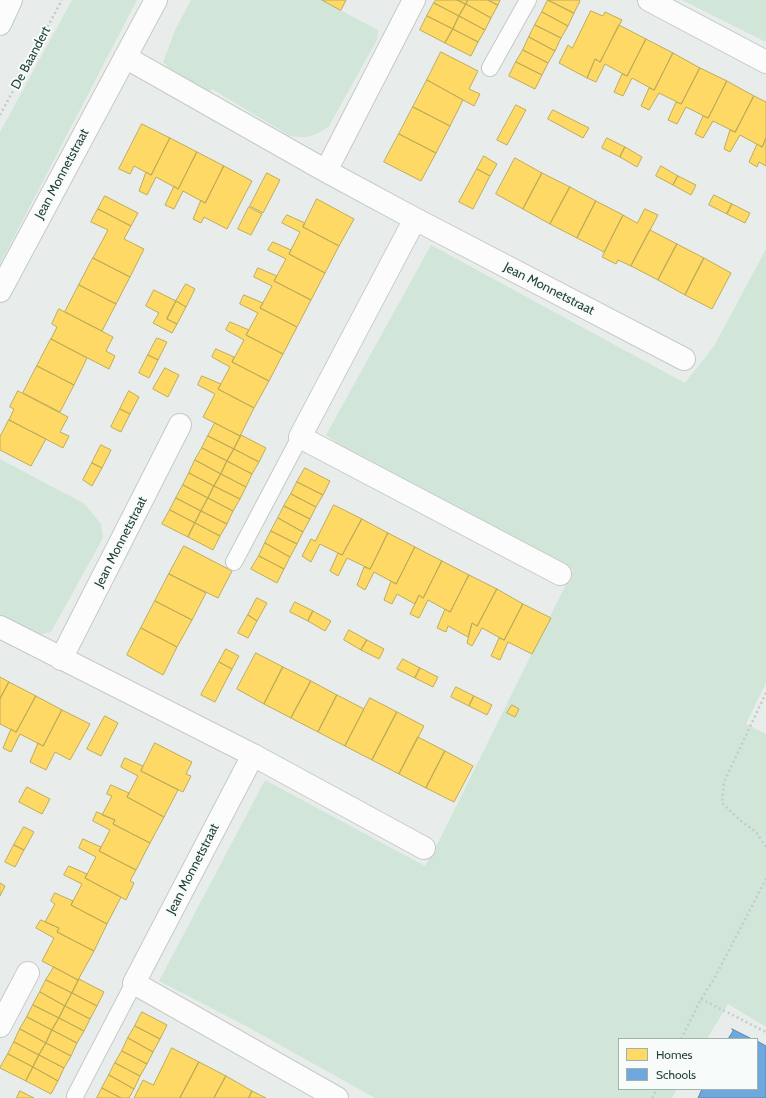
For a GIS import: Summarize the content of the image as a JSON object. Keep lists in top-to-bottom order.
{
  "streets": {
    "street": ["Jean Monnetstraat"],
    "path": ["De Baandert"]
  },
  "legend": ["Homes", "Schools"]
}
